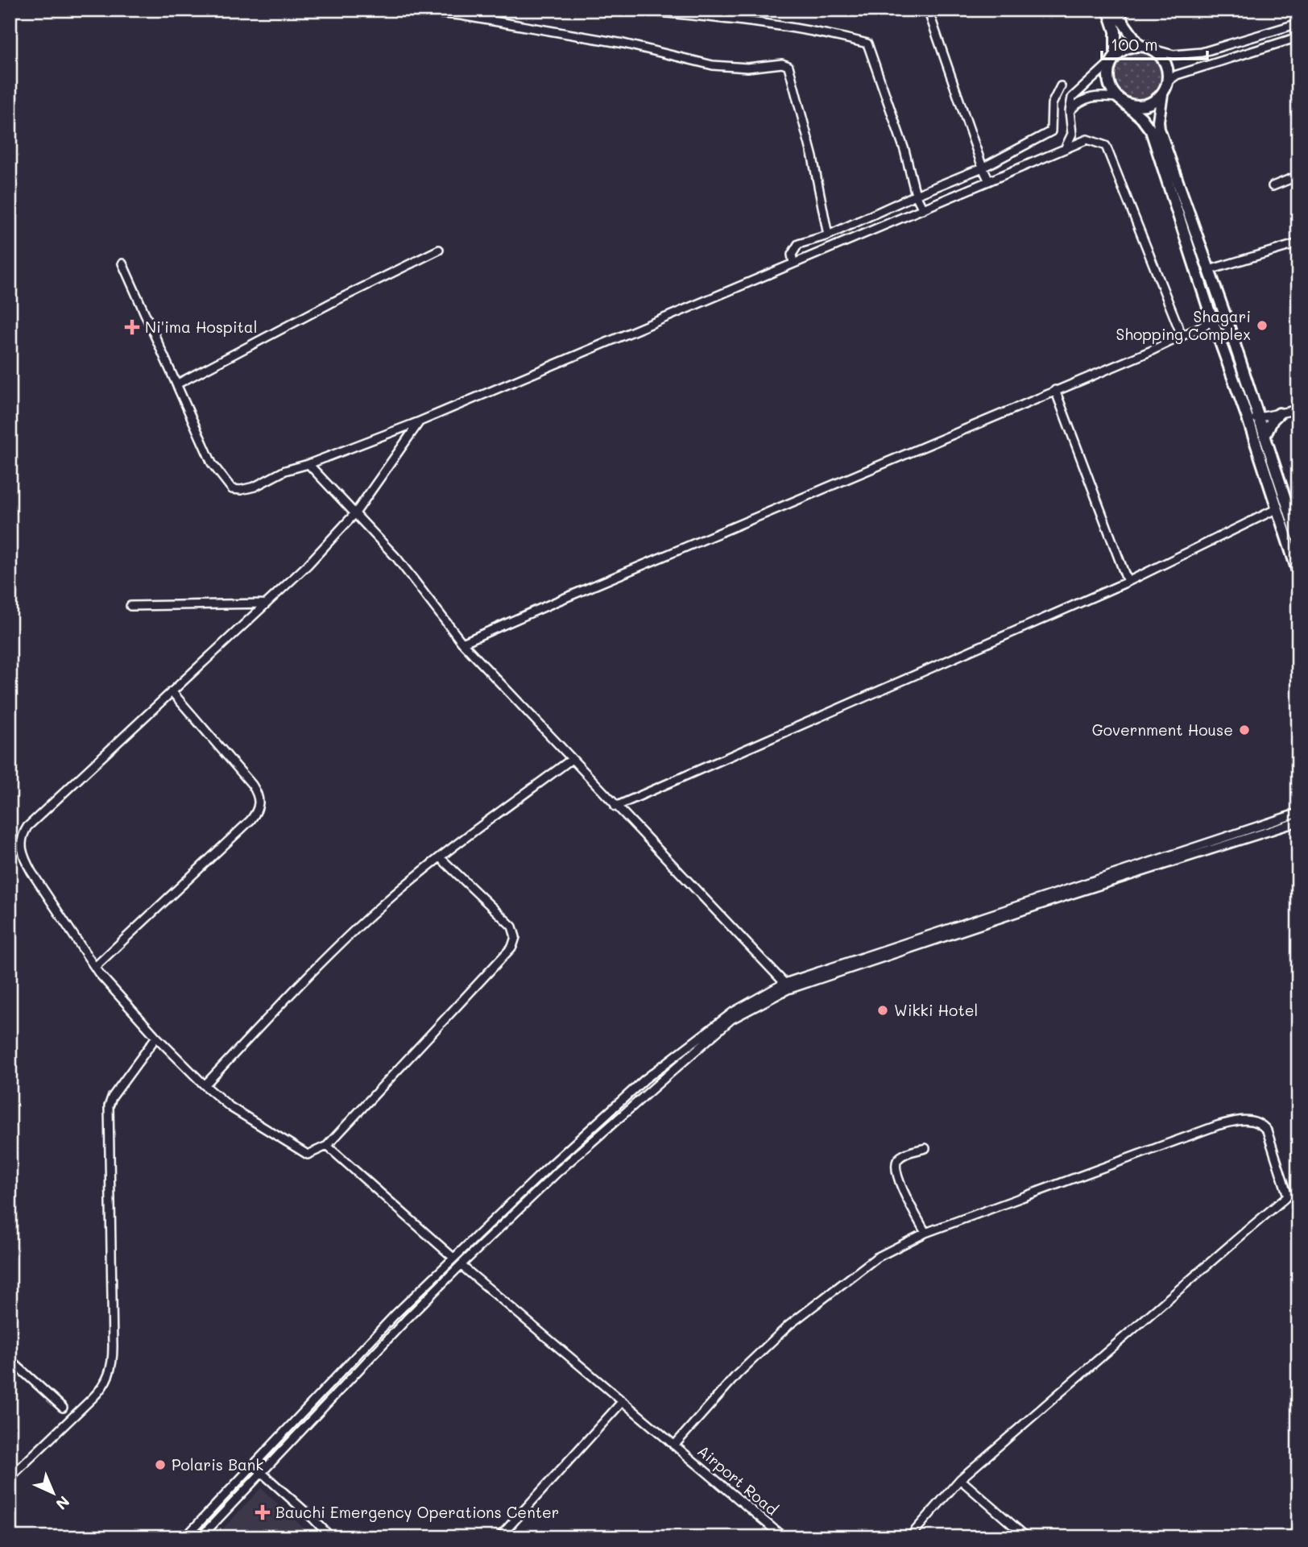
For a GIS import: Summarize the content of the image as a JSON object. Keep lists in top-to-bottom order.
{
  "streets": {
    "street": ["Airport Road"]
  },
  "places": {
    "other": [
      "Shagari Shopping Complex",
      "Government House",
      "Wikki Hotel",
      "Polaris Bank"
    ],
    "health": ["Ni'ima Hospital", "Bauchi Emergency Operations Center"]
  },
  "scale_bar": "100 m",
  "north": "bottom right"
}
